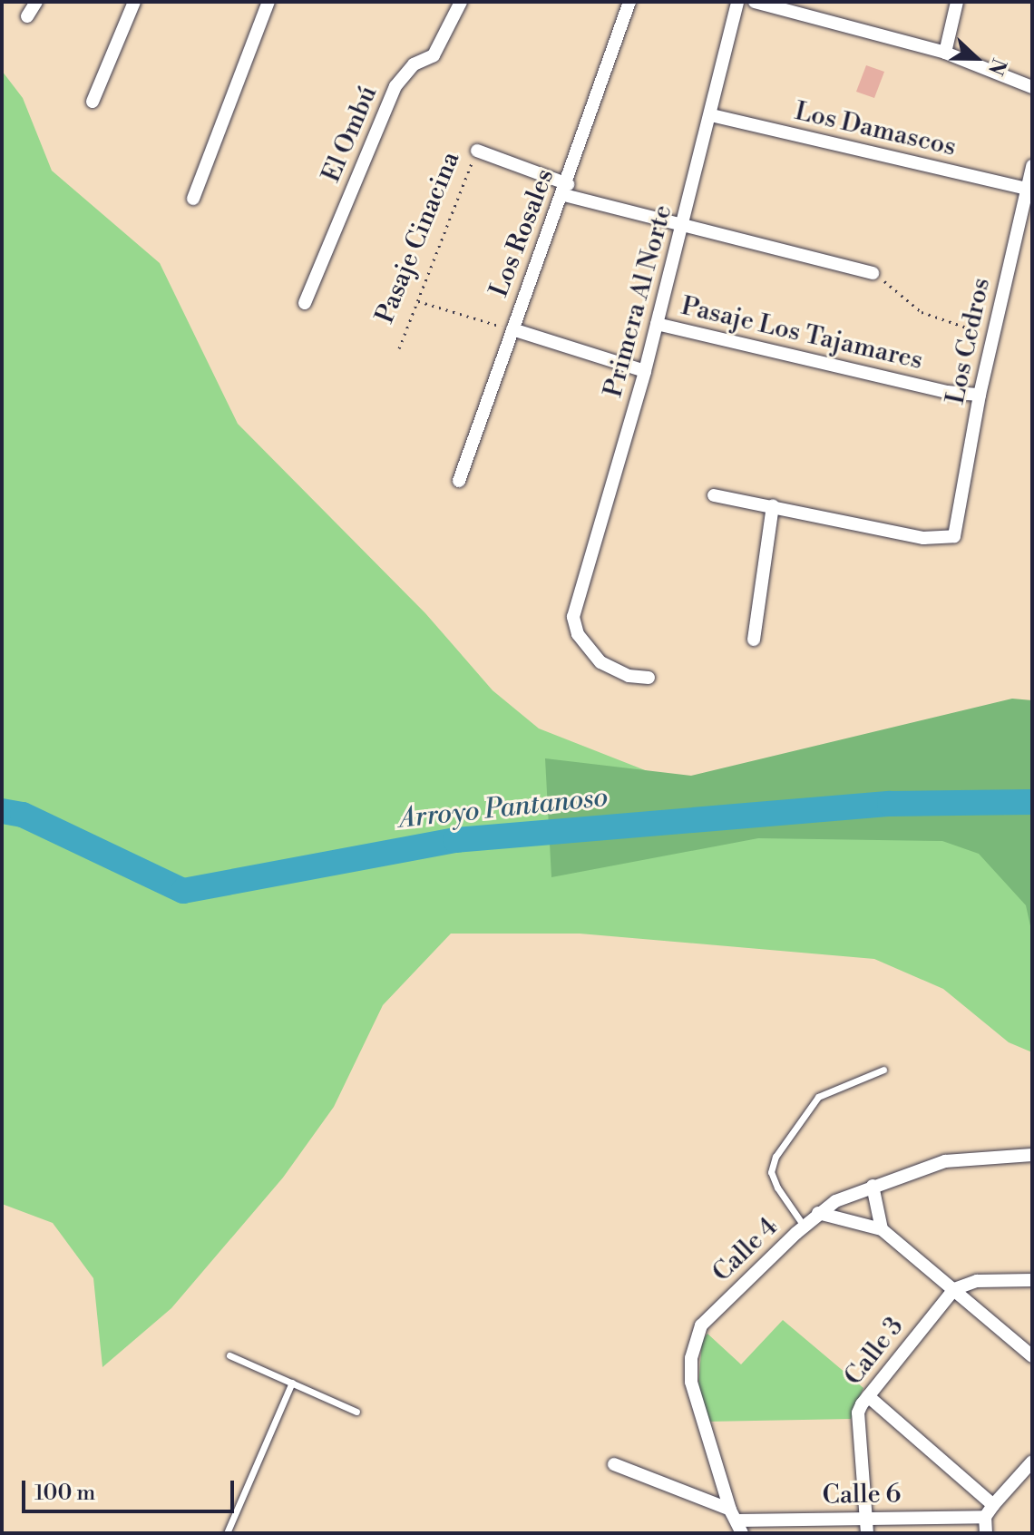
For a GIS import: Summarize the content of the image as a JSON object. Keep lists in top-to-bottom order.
{
  "streets": {
    "street": [
      "Los Damascos",
      "El Ombú",
      "Los Rosales",
      "Pasaje Cinacina",
      "Primera Al Norte",
      "Pasaje Los Tajamares",
      "Los Cedros",
      "Calle 4",
      "Calle 3",
      "Calle 6"
    ]
  },
  "crossings": [
    ["Los Damascos", "Primera Al Norte"],
    ["Los Damascos", "Los Cedros"],
    ["Los Rosales", "Pasaje Cinacina"],
    ["Pasaje Cinacina", "Primera Al Norte"],
    ["Primera Al Norte", "Pasaje Los Tajamares"],
    ["Pasaje Los Tajamares", "Los Cedros"],
    ["Calle 4", "Calle 6"],
    ["Calle 3", "Calle 6"]
  ],
  "water": ["Arroyo Pantanoso"],
  "scale_bar": "100 m",
  "north": "right"
}
